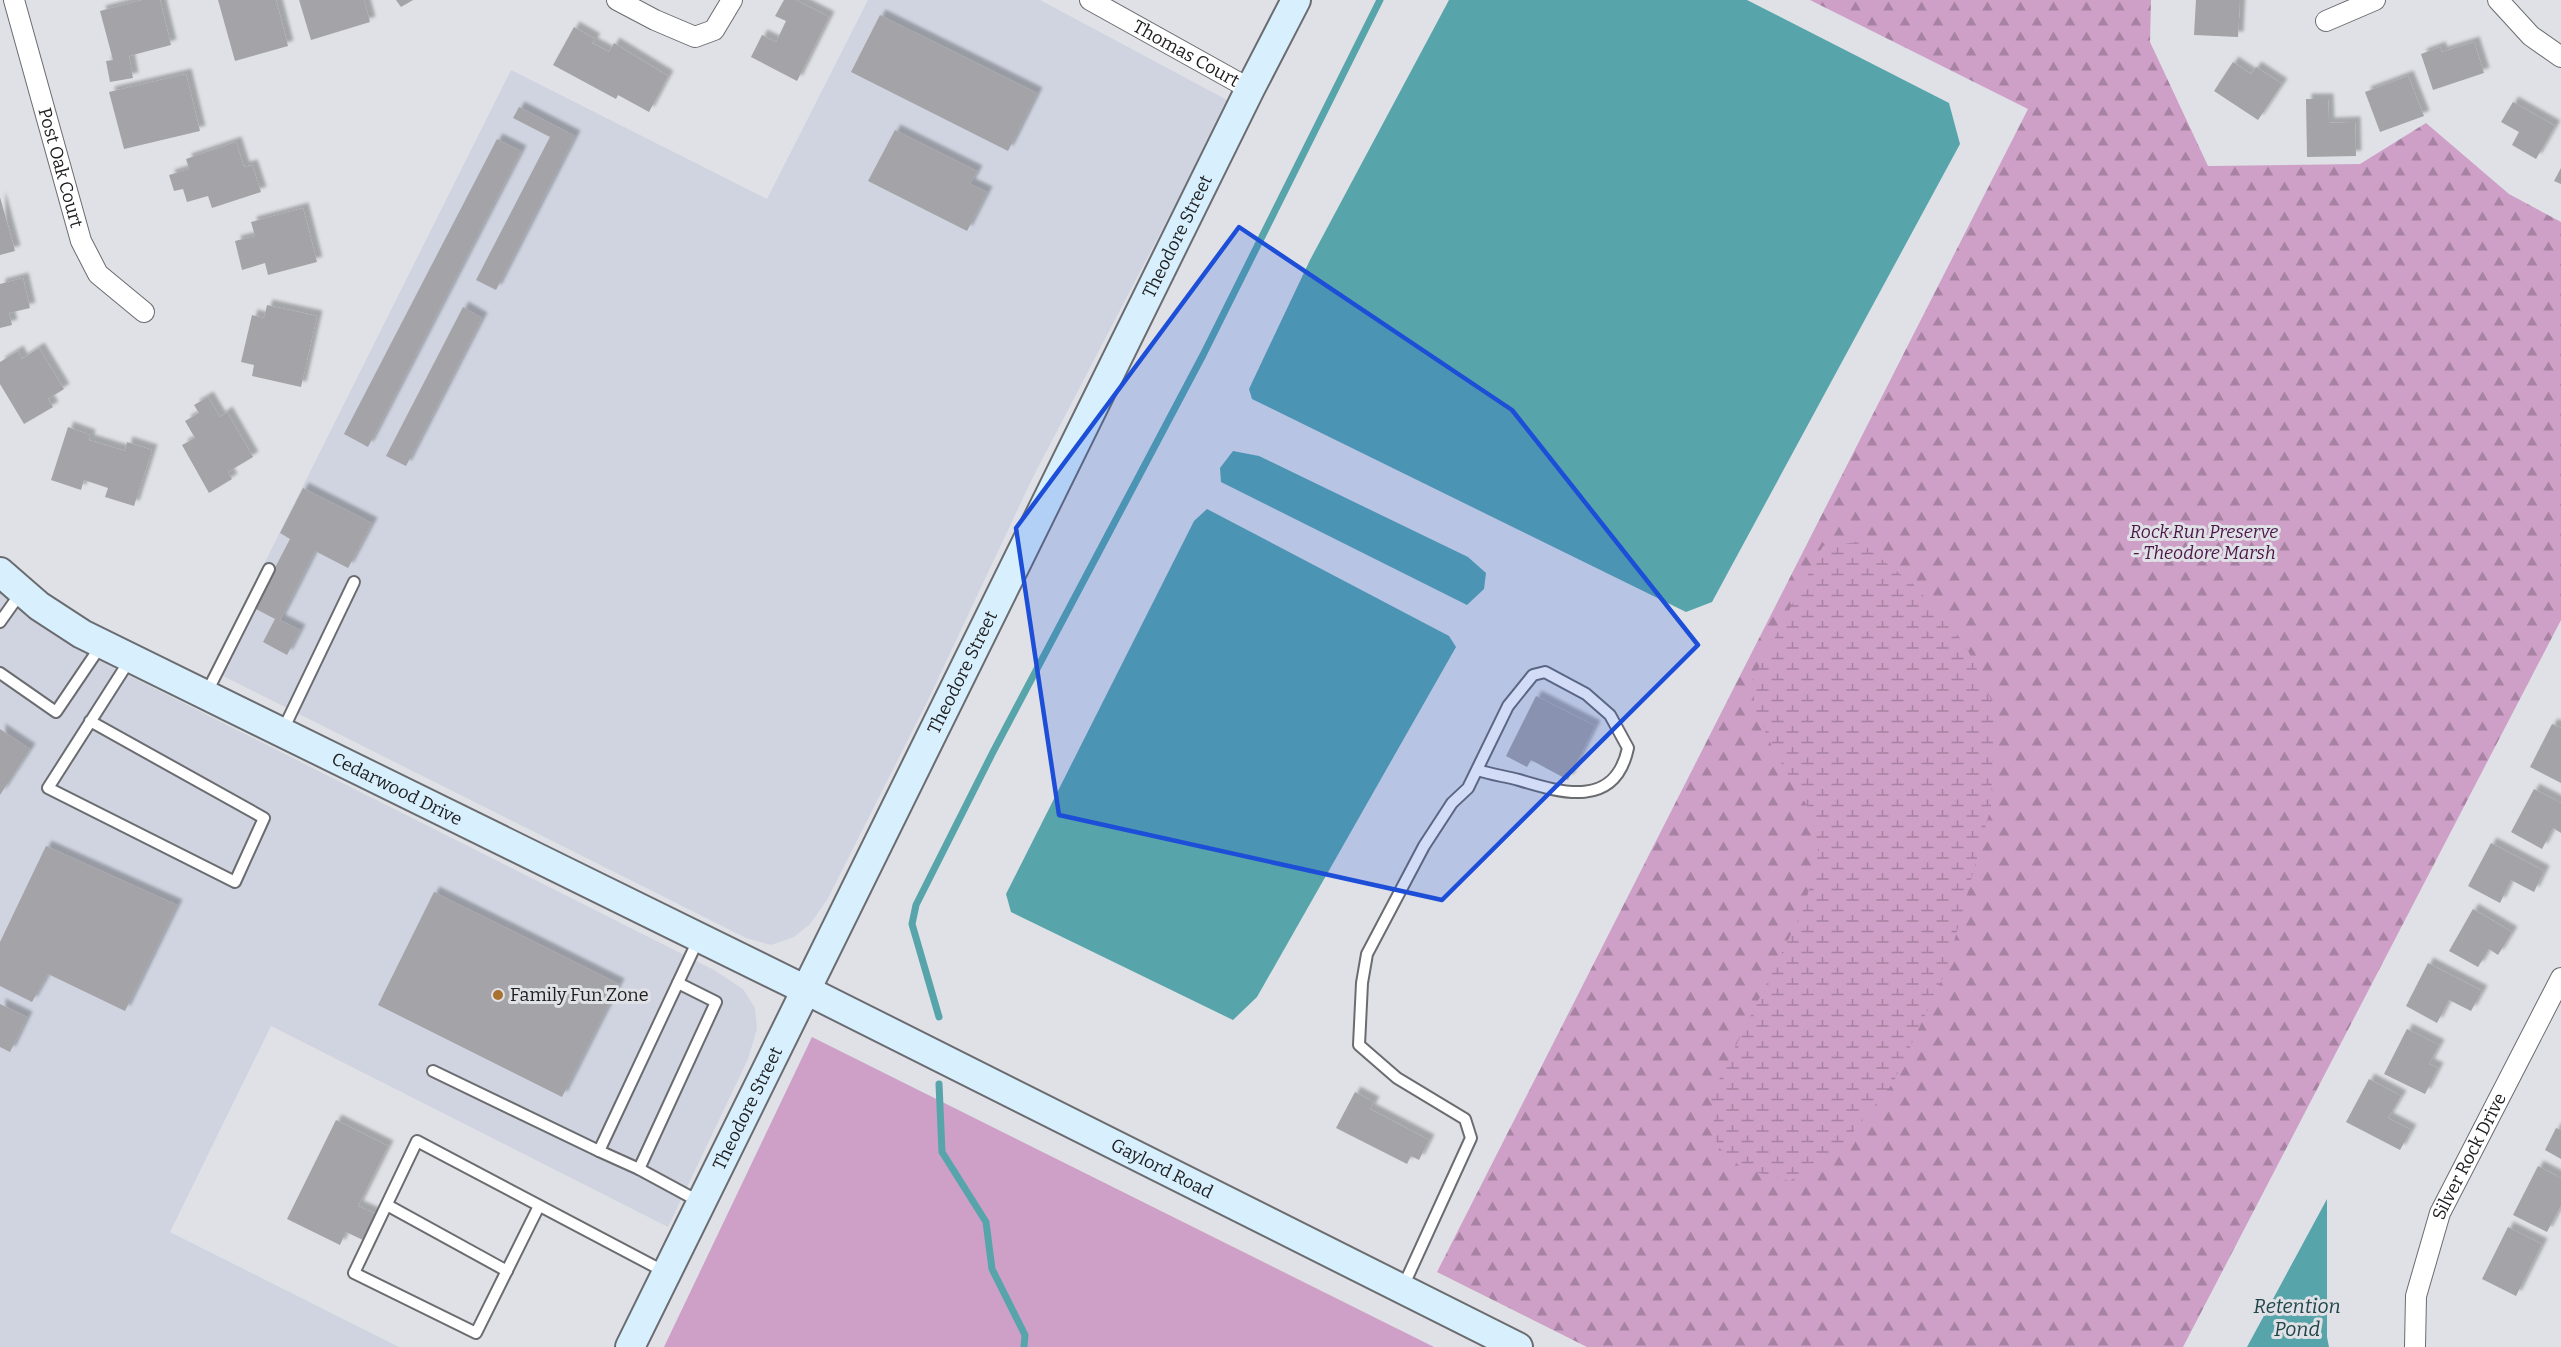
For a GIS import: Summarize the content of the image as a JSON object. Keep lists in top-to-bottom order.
{
  "streets": {
    "street": [
      "Thomas Court",
      "Post Oak Court",
      "Theodore Street",
      "Cedarwood Drive",
      "Silver Rock Drive",
      "Gaylord Road"
    ]
  },
  "crossings": [
    ["Thomas Court", "Theodore Street"],
    ["Theodore Street", "Cedarwood Drive"],
    ["Theodore Street", "Gaylord Road"],
    ["Cedarwood Drive", "Gaylord Road"]
  ],
  "water": ["Retention Pond"],
  "parks": ["Rock Run Preserve - Theodore Marsh"],
  "places": ["Family Fun Zone"]
}
